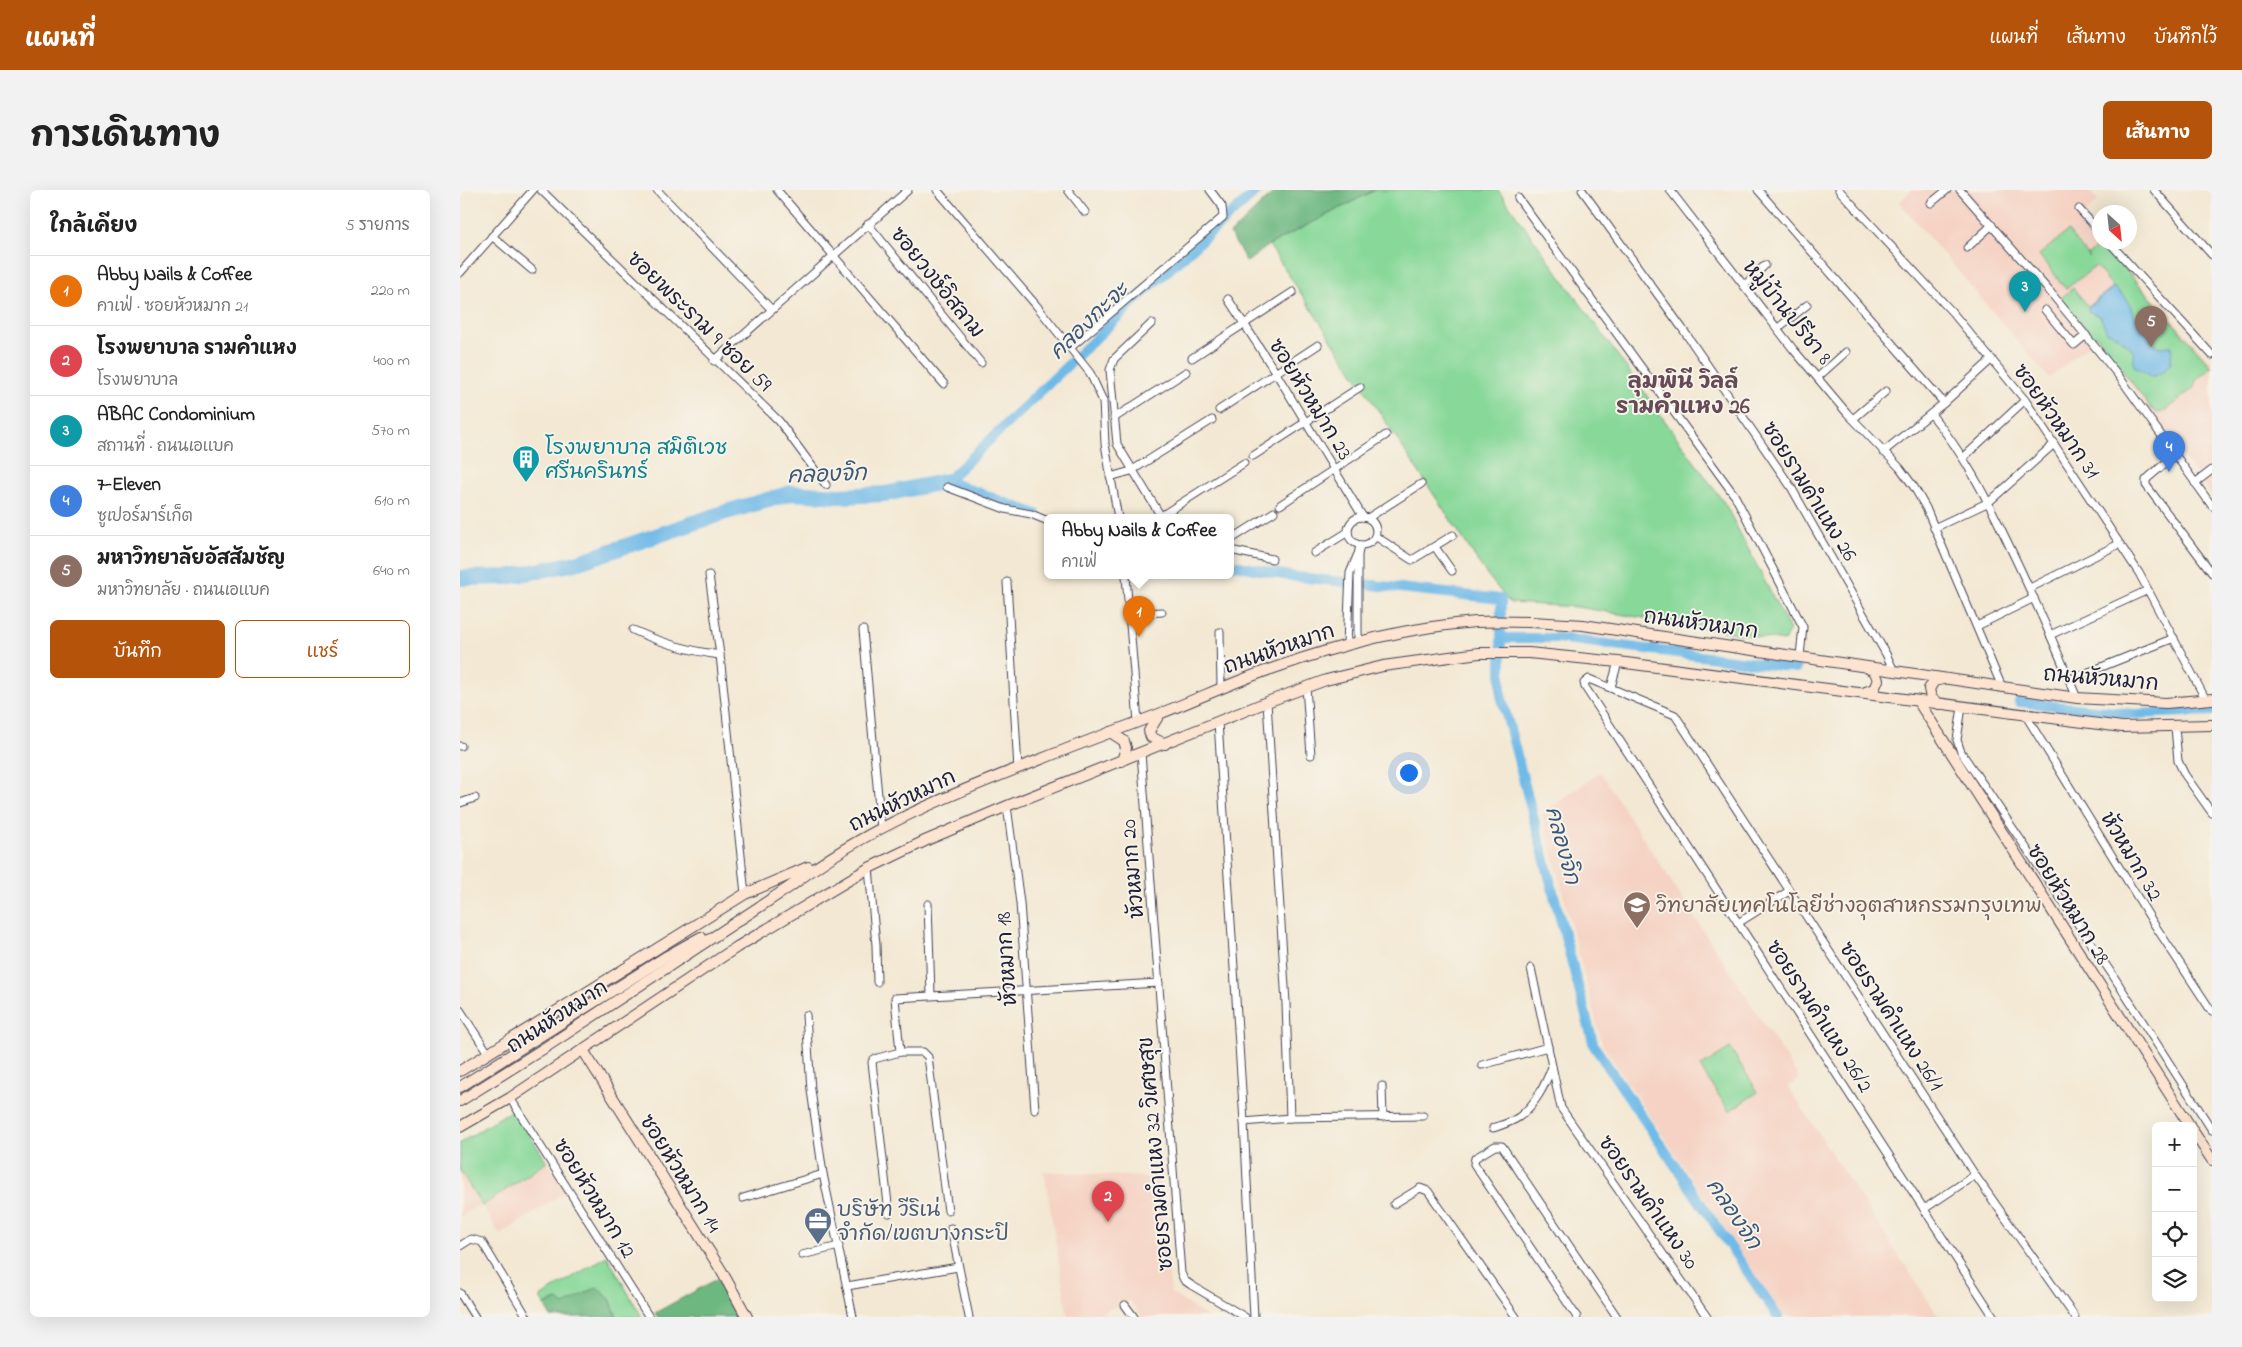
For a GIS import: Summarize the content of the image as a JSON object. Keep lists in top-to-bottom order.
{
  "streets": {
    "main road": ["ถนนหัวหมาก", "ซอยหัวหมาก 28", "ซอยหัวหมาก 14"],
    "street": [
      "ซอยวงษ์อิสลาม",
      "หมู่บ้านปรีชา 8",
      "ซอยพระราม 9 ซอย 59",
      "ซอยหัวหมาก 23",
      "ซอยหัวหมาก 31",
      "ซอยรามคำแหง 26",
      "หัวหมาก 32",
      "หัวหมาก 20",
      "หัวหมาก 18",
      "ซอยรามคำแหง 26/2",
      "ซอยรามคำแหง 26/1",
      "ซอยรามคำแหง 32 วิเศษสุข",
      "ซอยหัวหมาก 12",
      "ซอยรามคำแหง 30"
    ]
  },
  "crossings": [
    ["หมู่บ้านปรีชา 8", "ถนนหัวหมาก"],
    ["ซอยหัวหมาก 31", "ถนนหัวหมาก"],
    ["ซอยรามคำแหง 26", "ถนนหัวหมาก"],
    ["ถนนหัวหมาก", "หัวหมาก 32"],
    ["ถนนหัวหมาก", "หัวหมาก 20"],
    ["ถนนหัวหมาก", "ซอยหัวหมาก 28"],
    ["ถนนหัวหมาก", "หัวหมาก 18"],
    ["ถนนหัวหมาก", "ซอยหัวหมาก 14"],
    ["ถนนหัวหมาก", "ซอยหัวหมาก 12"],
    ["หัวหมาก 20", "ซอยรามคำแหง 32 วิเศษสุข"],
    ["ซอยรามคำแหง 26/2", "ซอยรามคำแหง 26/1"]
  ],
  "districts": ["ลุมพินี วิลล์ รามคำแหง 26"],
  "water": ["คลองกะจะ", "คลองจิก"],
  "places": {
    "building": ["โรงพยาบาล สมิติเวช ศรีนครินทร์"],
    "school or university": ["วิทยาลัยเทคโนโลยีช่างอุตสาหกรรมกรุงเทพ"],
    "office": ["บริษัท วีริเน่ จำกัด/เขตบางกระปิ"]
  },
  "north": "bottom right",
  "page": {
    "header": "แผนที่",
    "nav": ["แผนที่", "เส้นทาง", "บันทึกไว้"],
    "title": "การเดินทาง",
    "buttons": [
      "เส้นทาง",
      ["บันทึก", "แชร์"]
    ],
    "heading": ["ใกล้เคียง", "5 รายการ"],
    "list": [
      {
        "mark": "1",
        "name": "Abby Nails & Coffee",
        "note": "คาเฟ่ · ซอยหัวหมาก 21",
        "value": "220 m"
      },
      {
        "mark": "2",
        "name": "โรงพยาบาล รามคำแหง",
        "note": "โรงพยาบาล",
        "value": "400 m"
      },
      {
        "mark": "3",
        "name": "ABAC Condominium",
        "note": "สถานที่ · ถนนเอแบค",
        "value": "570 m"
      },
      {
        "mark": "4",
        "name": "7-Eleven",
        "note": "ซูเปอร์มาร์เก็ต",
        "value": "610 m"
      },
      {
        "mark": "5",
        "name": "มหาวิทยาลัยอัสสัมชัญ",
        "note": "มหาวิทยาลัย · ถนนเอแบค",
        "value": "640 m"
      }
    ],
    "pins": [
      "3",
      "5",
      "4",
      "1",
      "2"
    ],
    "popup": ["Abby Nails & Coffee", "คาเฟ่"],
    "map_buttons": ["+", "−"]
  }
}
